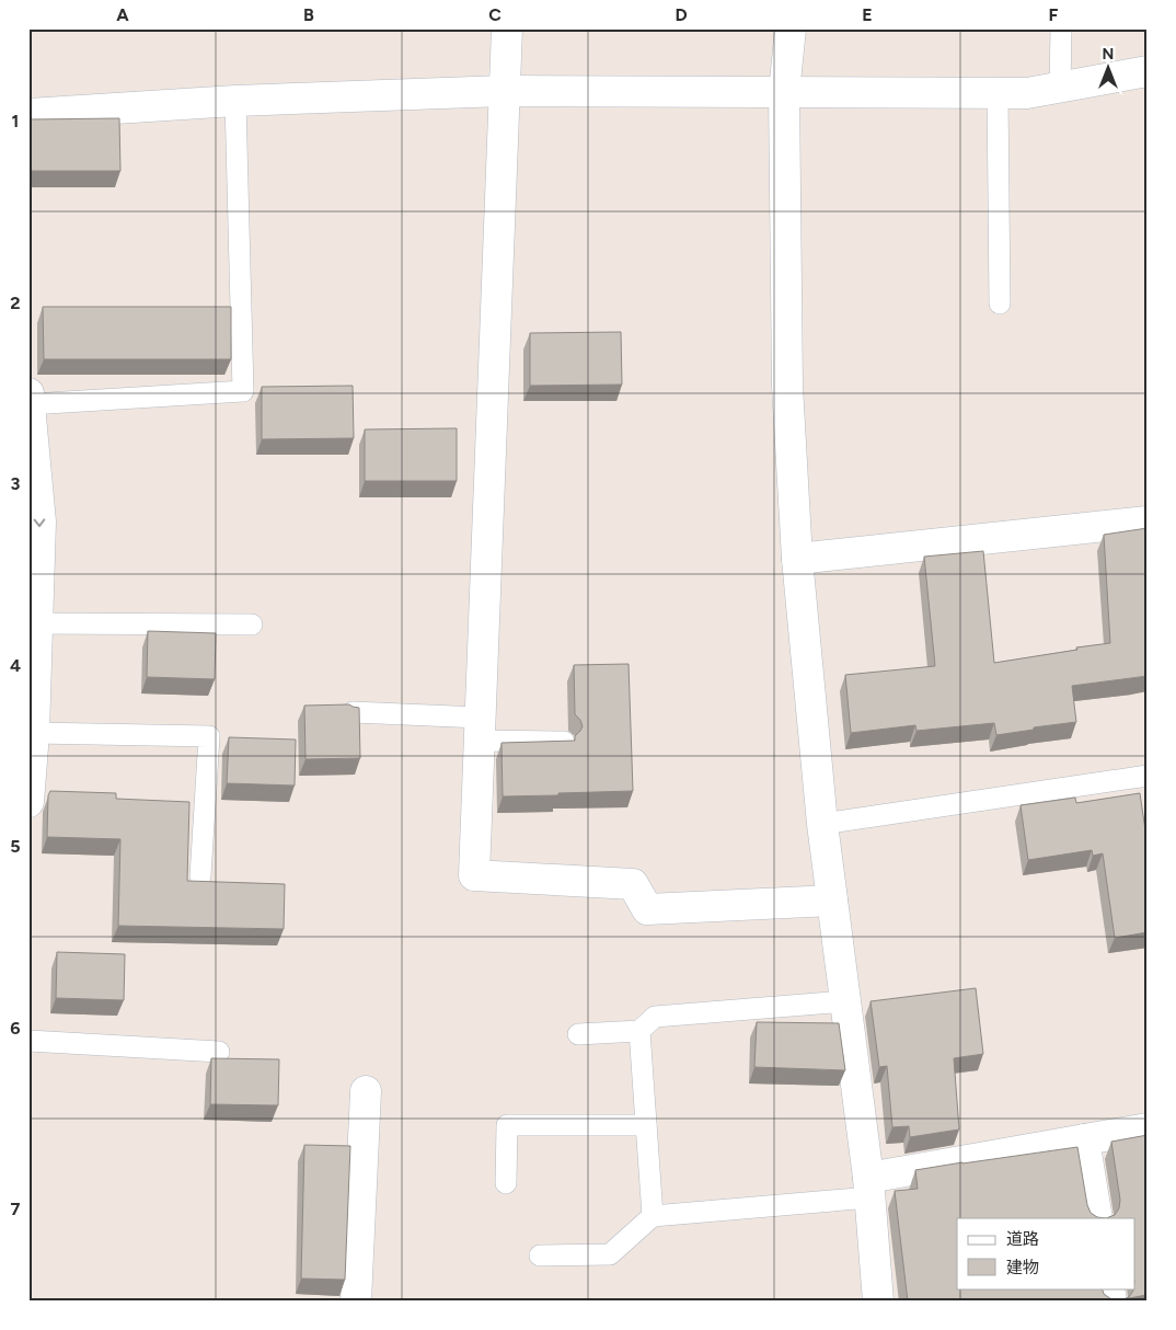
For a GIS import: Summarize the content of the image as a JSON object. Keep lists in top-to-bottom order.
{
  "legend": ["道路", "建物"],
  "north": "top",
  "grid": {
    "columns": [
      "A",
      "B",
      "C",
      "D",
      "E",
      "F"
    ],
    "rows": [
      "1",
      "2",
      "3",
      "4",
      "5",
      "6",
      "7"
    ]
  }
}
